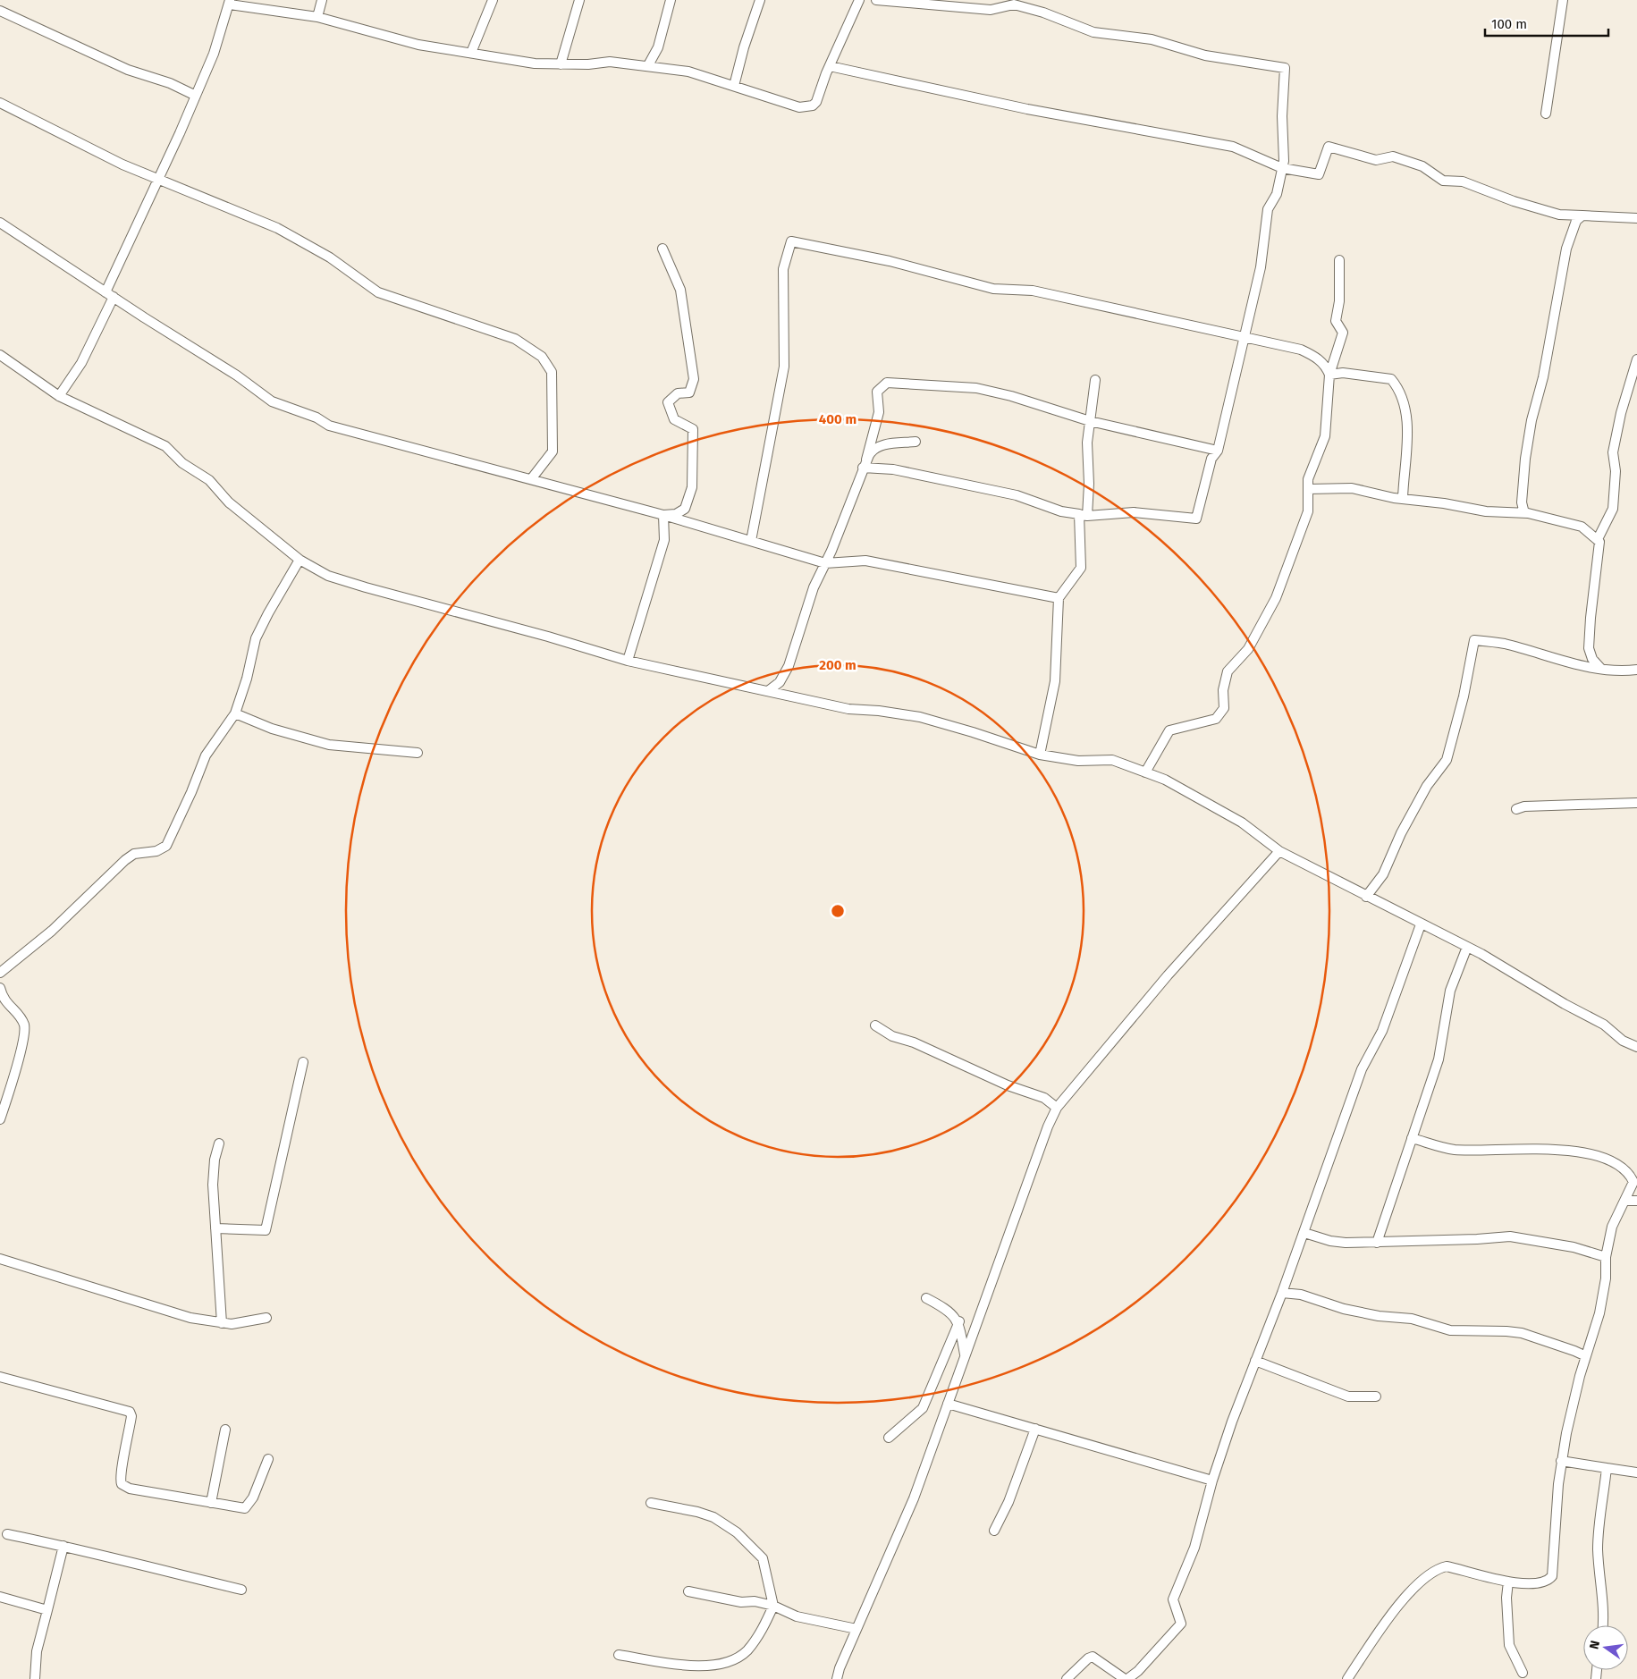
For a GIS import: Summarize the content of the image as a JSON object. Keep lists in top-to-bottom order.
{
  "scale_bar": "100 m",
  "north": "left",
  "rings": ["400 m", "200 m"]
}
